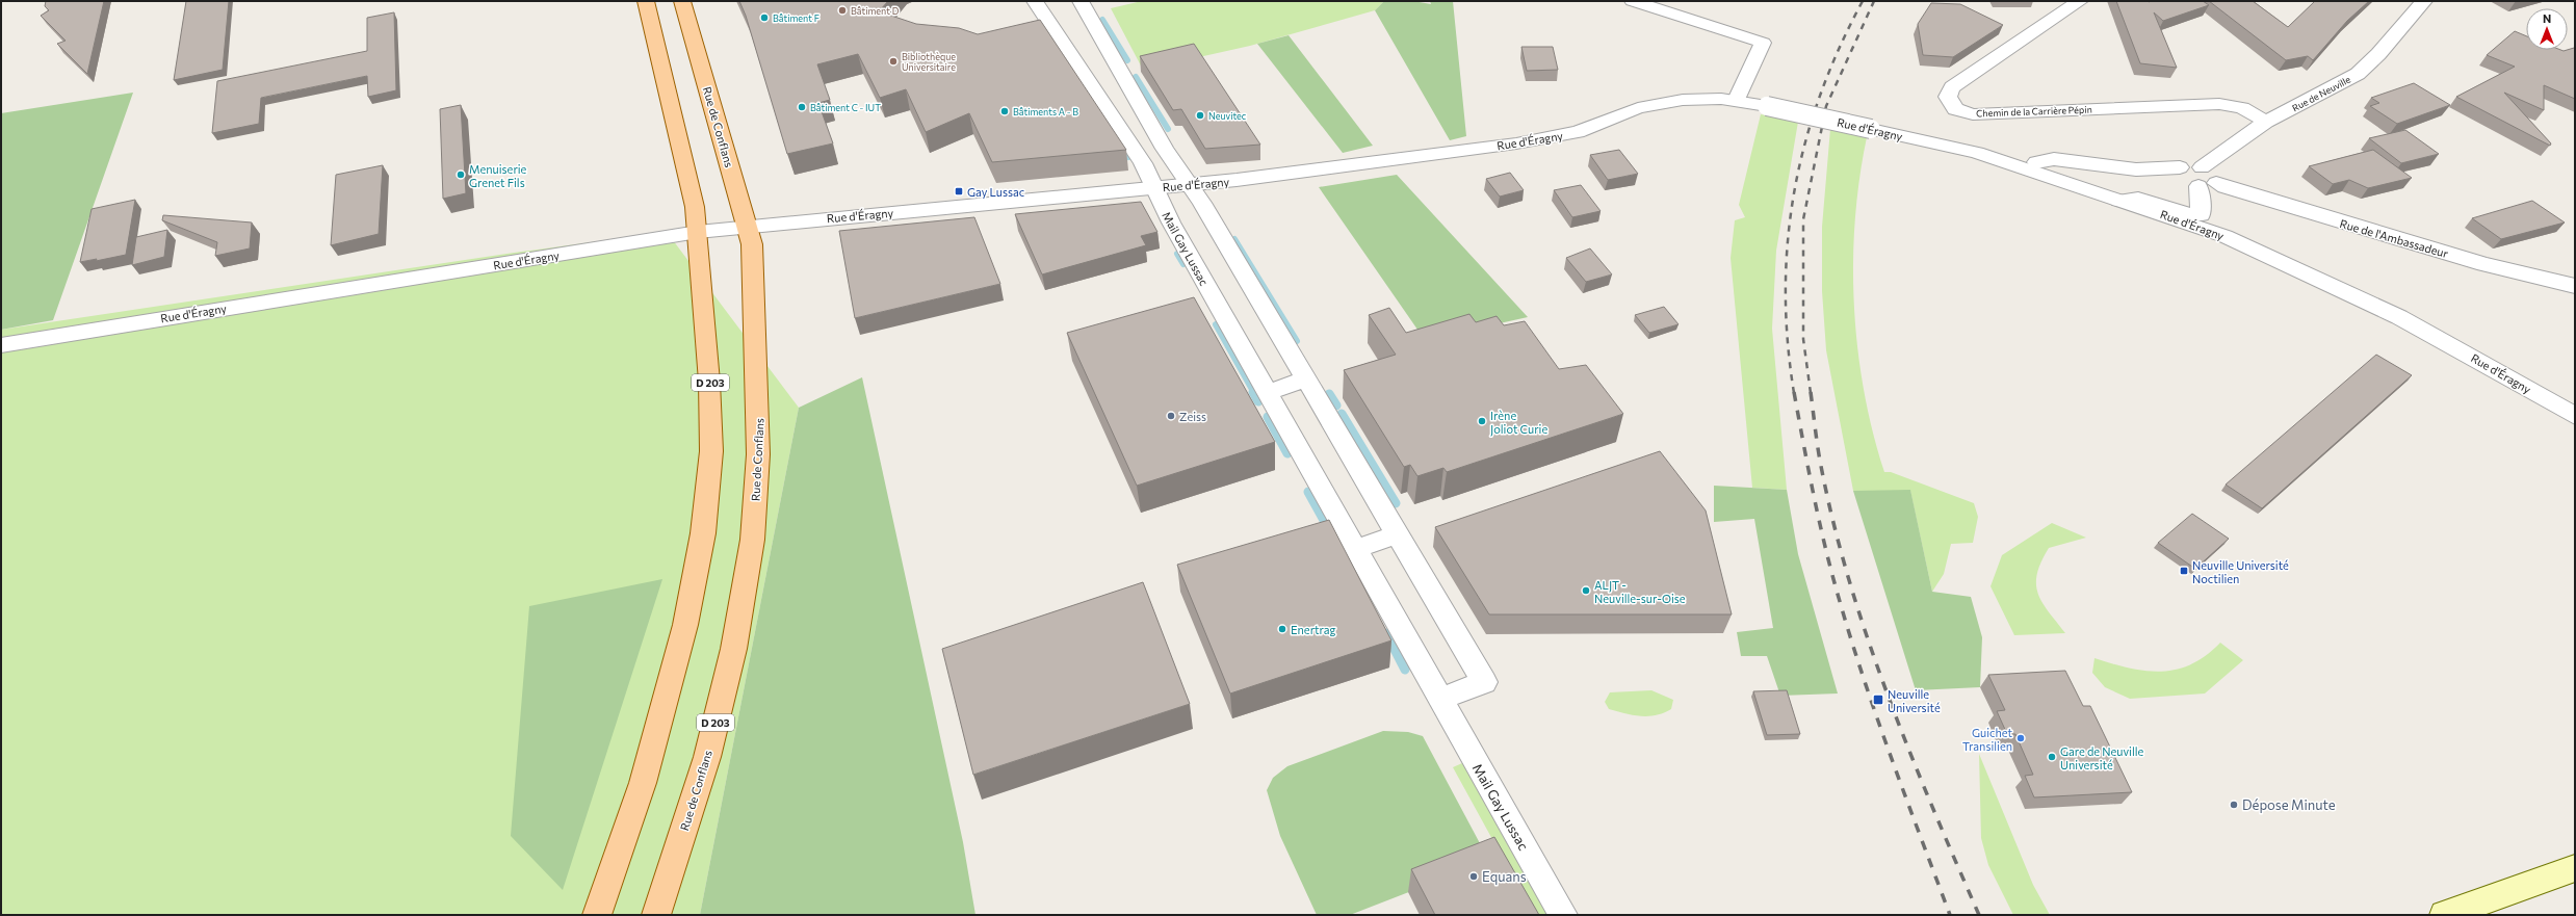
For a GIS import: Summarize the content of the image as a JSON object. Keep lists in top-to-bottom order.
{
  "streets": {
    "main road": ["Rue de Conflans", "D 203"],
    "street": [
      "Rue de Neuville",
      "Chemin de la Carrière Pépin",
      "Rue d'Éragny",
      "Rue de l'Ambassadeur",
      "Mail Gay Lussac"
    ]
  },
  "crossings": [
    ["Rue de Neuville", "Chemin de la Carrière Pépin"],
    ["Rue de Conflans", "Rue d'Éragny"],
    ["Rue d'Éragny", "Mail Gay Lussac"],
    ["Rue d'Éragny", "D 203"]
  ],
  "places": {
    "other": [
      "Bâtiment D",
      "Bâtiment F",
      "Bibliothèque Universitaire",
      "Bâtiment C - IUT",
      "Bâtiments A - B",
      "Neuvitec",
      "Menuiserie Grenet Fils",
      "Zeiss",
      "Irène Joliot Curie",
      "ALJT - Neuville-sur-Oise",
      "Enertrag",
      "Guichet Transilien",
      "Gare de Neuville Université",
      "Dépose Minute",
      "Equans"
    ],
    "transit": ["Gay Lussac", "Neuville Université Noctilien", "Neuville Université"]
  },
  "north": "top"
}
